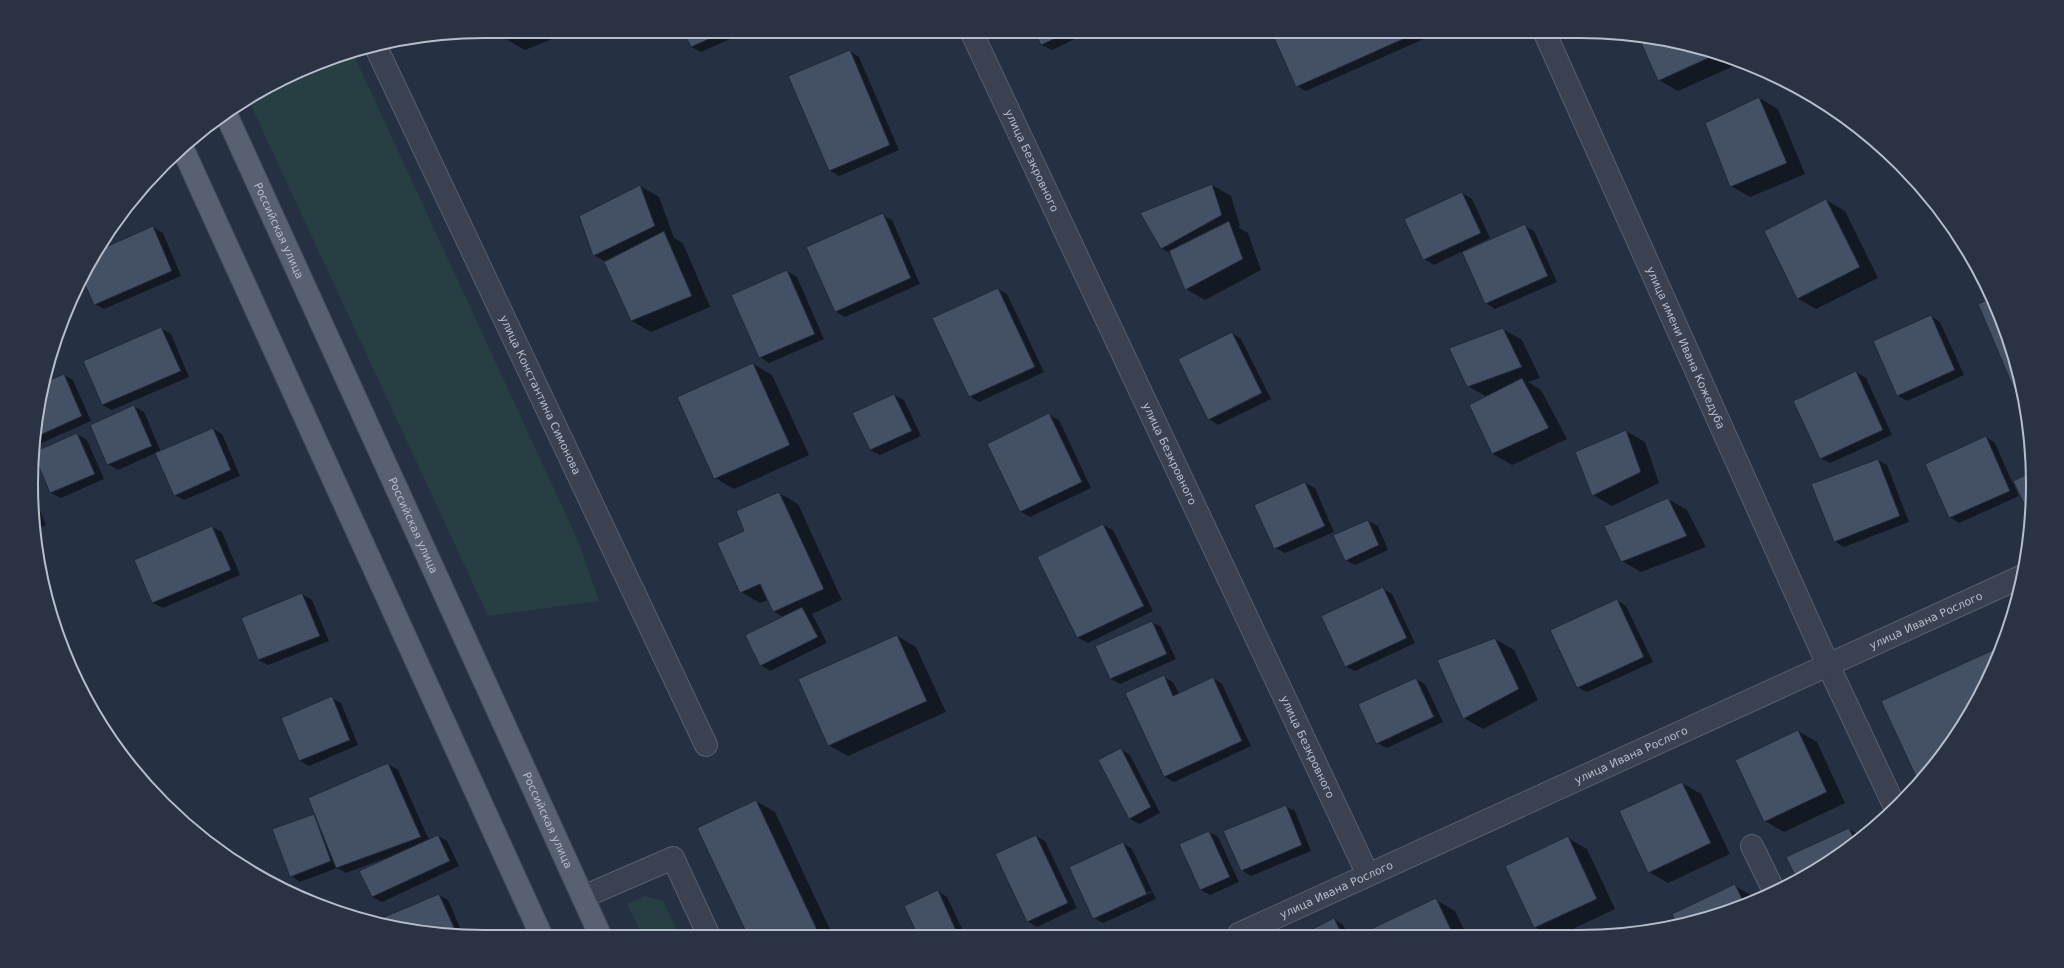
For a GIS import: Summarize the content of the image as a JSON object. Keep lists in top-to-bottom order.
{
  "streets": {
    "main road": ["Российская улица"],
    "street": [
      "улица Безкровного",
      "улица имени Ивана Кожедуба",
      "улица Константина Симонова",
      "улица Ивана Рослого"
    ]
  },
  "crossings": [
    ["улица Безкровного", "улица Ивана Рослого"],
    ["улица имени Ивана Кожедуба", "улица Ивана Рослого"]
  ]
}
